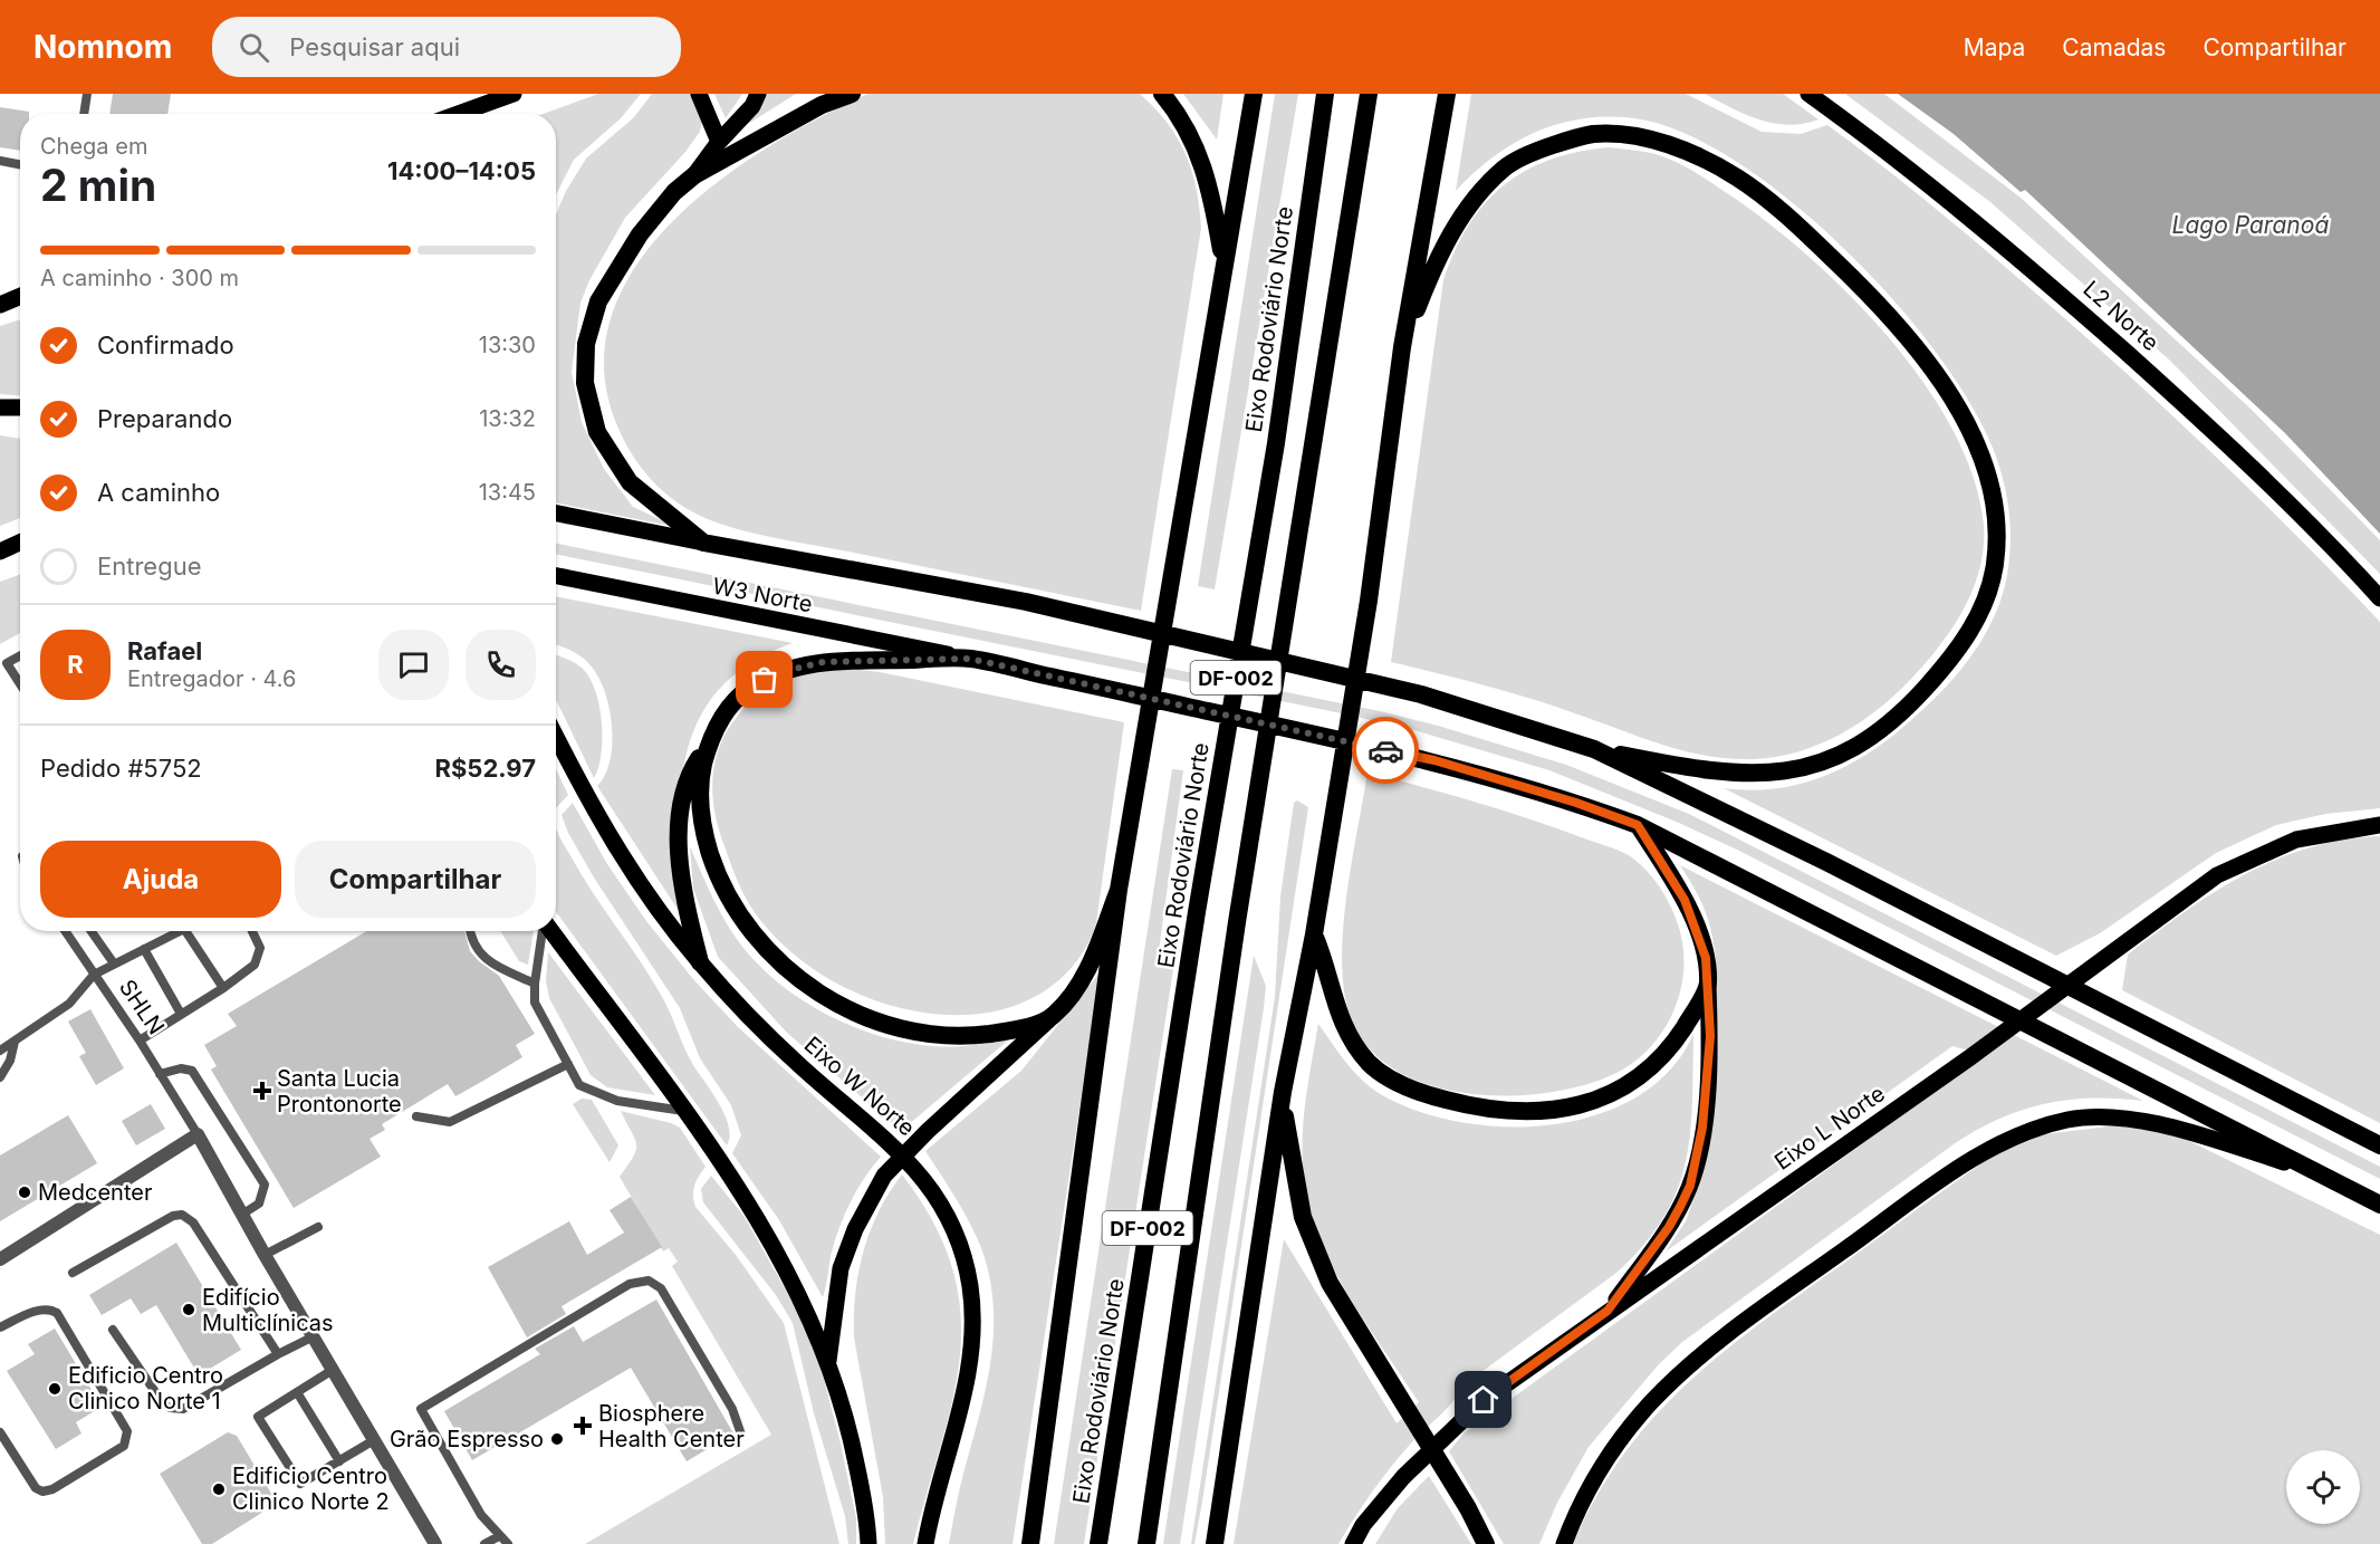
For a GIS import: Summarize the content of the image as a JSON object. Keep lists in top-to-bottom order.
{
  "streets": {
    "highway": ["Eixo Rodoviário Norte", "DF-002"],
    "main road": [
      "L2 Norte",
      "W3 Norte",
      "Eixo W Norte",
      "Eixo L Norte"
    ],
    "street": ["SHLN"]
  },
  "water": ["Lago Paranoá"],
  "places": {
    "health": ["Santa Lucia Prontonorte", "Biosphere Health Center"],
    "other": [
      "Medcenter",
      "Edifício Multiclínicas",
      "Edificio Centro Clinico Norte 1",
      "Grão Espresso",
      "Edificio Centro Clinico Norte 2"
    ]
  },
  "page": {
    "header": "Nomnom",
    "search": "Pesquisar aqui",
    "nav": ["Mapa", "Camadas", "Compartilhar"],
    "heading": ["2 min", "Chega em", "14:00–14:05"],
    "panel": [
      "Rafael",
      "Entregador · 4.6",
      "Pedido #5752",
      "R$52.97"
    ],
    "bar": "A caminho · 300 m",
    "list": [
      ["Confirmado", "13:30"],
      ["Preparando", "13:32"],
      ["A caminho", "13:45"],
      "Entregue"
    ],
    "round": "R",
    "buttons": ["Ajuda", "Compartilhar"]
  }
}
